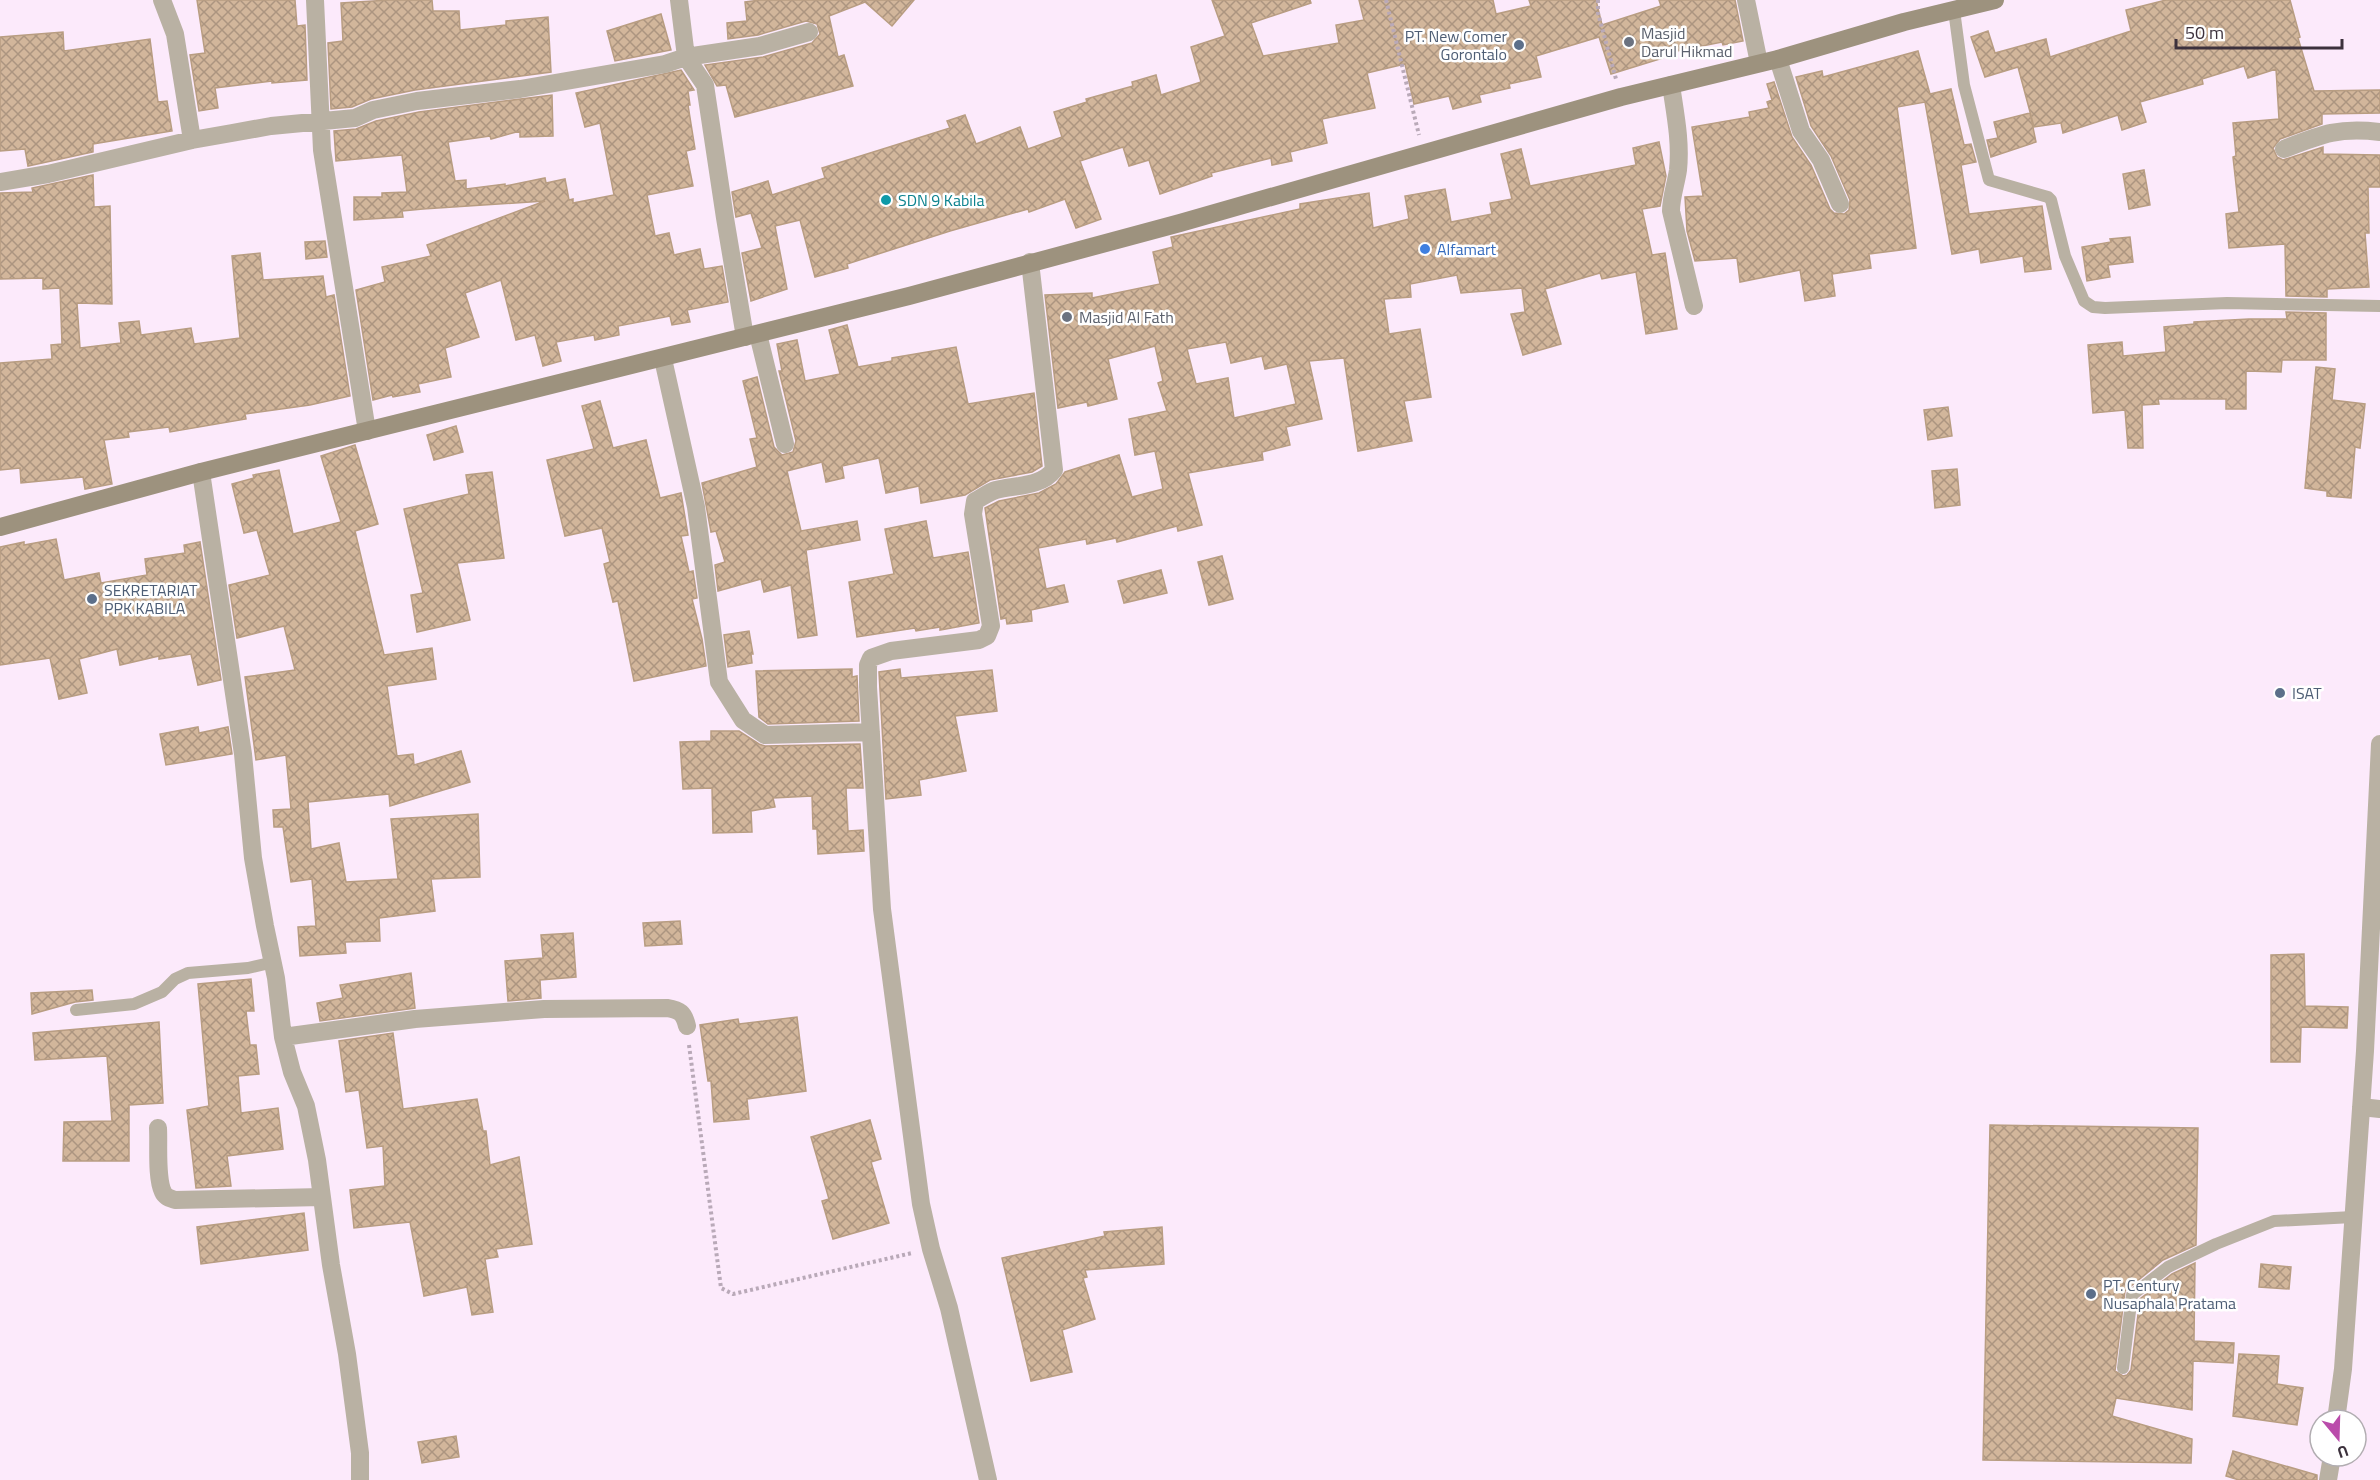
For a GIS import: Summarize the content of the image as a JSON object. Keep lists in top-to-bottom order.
{
  "places": [
    "Masjid Darul Hikmad",
    "PT. New Comer Gorontalo",
    "SDN 9 Kabila",
    "Alfamart",
    "Masjid Al Fath",
    "SEKRETARIAT PPK KABILA",
    "ISAT",
    "PT. Century Nusaphala Pratama"
  ],
  "scale_bar": "50 m",
  "north": "bottom"
}
